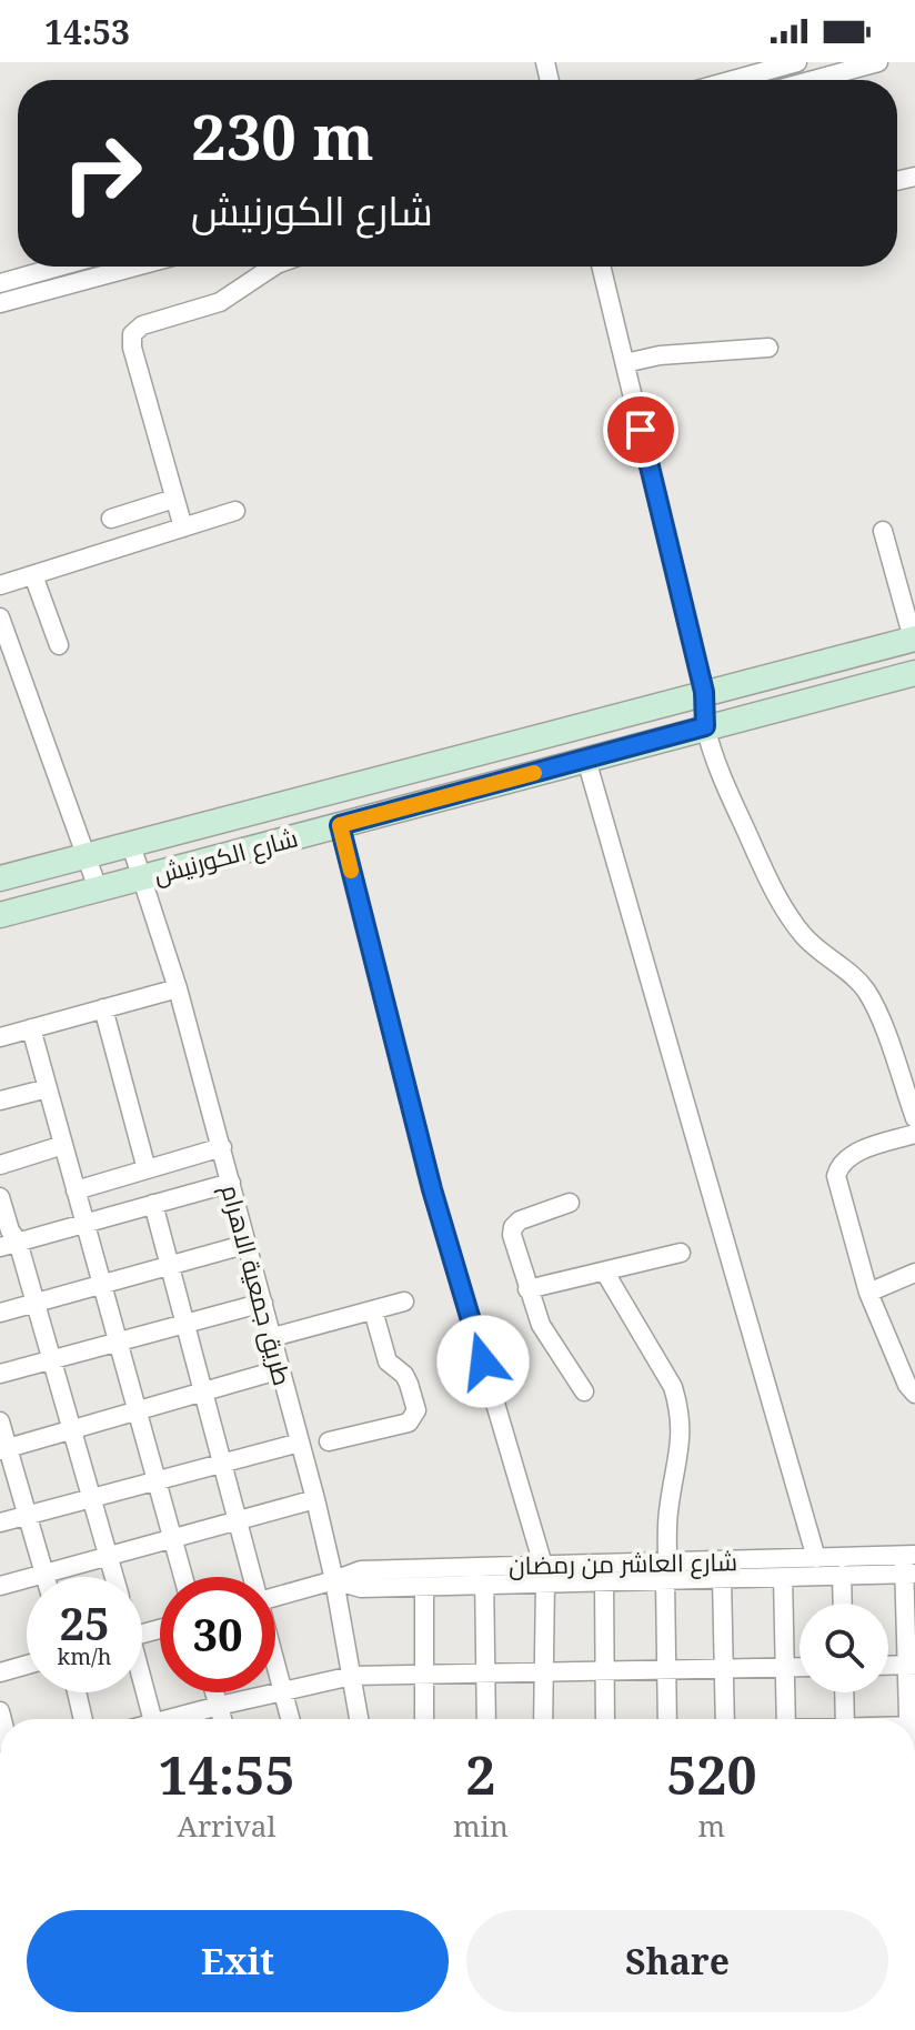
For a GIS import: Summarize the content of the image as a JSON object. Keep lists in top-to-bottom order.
{
  "streets": {
    "main road": ["شارع الكورنيش"],
    "street": ["طريق جمعية الاهرام", "شارع العاشر من رمضان"]
  },
  "crossings": [
    ["شارع الكورنيش", "طريق جمعية الاهرام"],
    ["طريق جمعية الاهرام", "شارع العاشر من رمضان"]
  ],
  "page": {
    "status": "14:53",
    "turn": ["230 m", "شارع الكورنيش"],
    "speed": "25 km/h",
    "limit": "30",
    "eta": [
      "14:55",
      "Arrival",
      "2",
      "min",
      "520",
      "m"
    ],
    "buttons": ["Exit", "Share"]
  }
}
